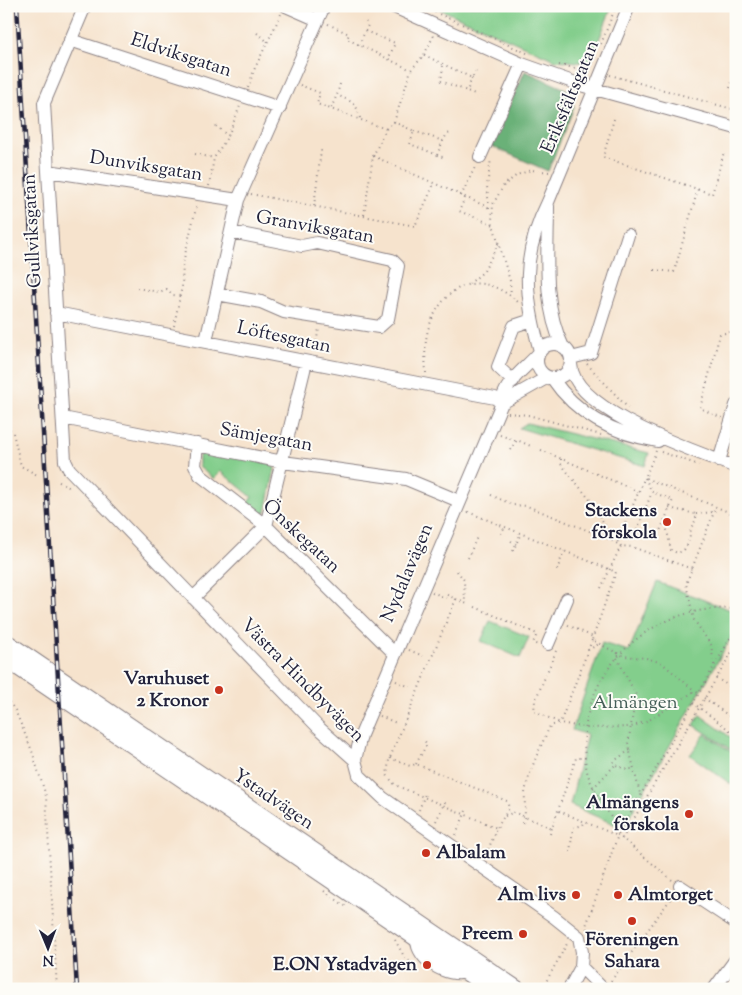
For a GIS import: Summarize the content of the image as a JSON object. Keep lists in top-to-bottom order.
{
  "streets": {
    "main road": ["Ystadvägen"],
    "street": [
      "Eldviksgatan",
      "Eriksfältsgatan",
      "Dunviksgatan",
      "Granviksgatan",
      "Gullviksgatan",
      "Löftesgatan",
      "Sämjegatan",
      "Önskegatan",
      "Nydalavägen",
      "Västra Hindbyvägen"
    ]
  },
  "crossings": [
    ["Eldviksgatan", "Granviksgatan"],
    ["Eldviksgatan", "Gullviksgatan"],
    ["Eriksfältsgatan", "Nydalavägen"],
    ["Dunviksgatan", "Granviksgatan"],
    ["Dunviksgatan", "Gullviksgatan"],
    ["Granviksgatan", "Löftesgatan"],
    ["Gullviksgatan", "Löftesgatan"],
    ["Gullviksgatan", "Sämjegatan"],
    ["Gullviksgatan", "Västra Hindbyvägen"],
    ["Löftesgatan", "Nydalavägen"],
    ["Sämjegatan", "Önskegatan"],
    ["Sämjegatan", "Nydalavägen"],
    ["Önskegatan", "Nydalavägen"],
    ["Nydalavägen", "Västra Hindbyvägen"]
  ],
  "parks": ["Almängen"],
  "places": [
    "Stackens förskola",
    "Varuhuset 2 Kronor",
    "Almängens förskola",
    "Albalam",
    "Alm livs",
    "Almtorget",
    "Föreningen Sahara",
    "Preem",
    "E.ON Ystadvägen"
  ],
  "north": "bottom"
}
